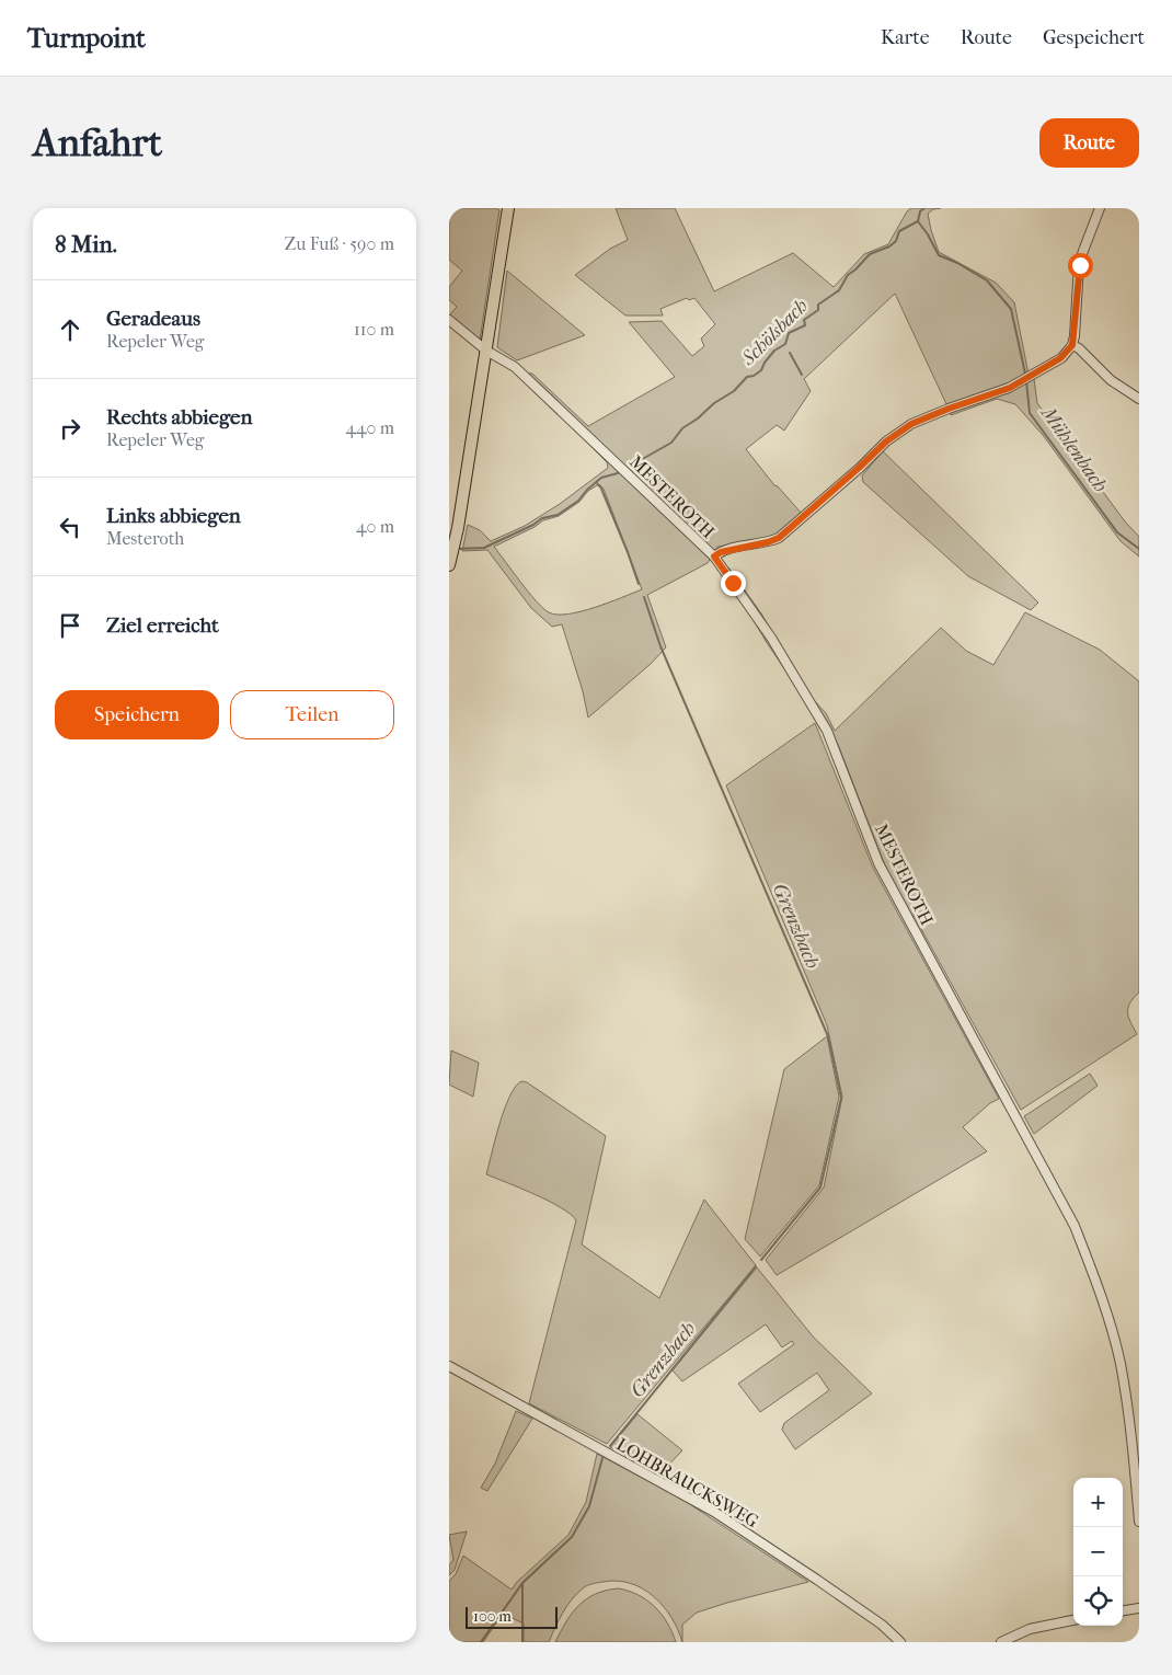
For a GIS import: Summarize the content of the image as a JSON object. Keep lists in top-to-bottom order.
{
  "streets": {
    "street": ["MESTEROTH", "LOHBRAUCKSWEG"]
  },
  "water": ["Schölsbach", "Mühlenbach", "Grenzbach"],
  "scale_bar": "100 m",
  "page": {
    "header": "Turnpoint",
    "nav": ["Karte", "Route", "Gespeichert"],
    "buttons": [
      "Route",
      ["Speichern", "Teilen"]
    ],
    "title": "Anfahrt",
    "heading": ["8 Min.", "Zu Fuß · 590 m"],
    "list": [
      ["Geradeaus", "Repeler Weg", "110 m"],
      ["Rechts abbiegen", "Repeler Weg", "440 m"],
      ["Links abbiegen", "Mesteroth", "40 m"],
      "Ziel erreicht"
    ],
    "map_buttons": ["+", "−"],
    "scale": "100 m"
  }
}
